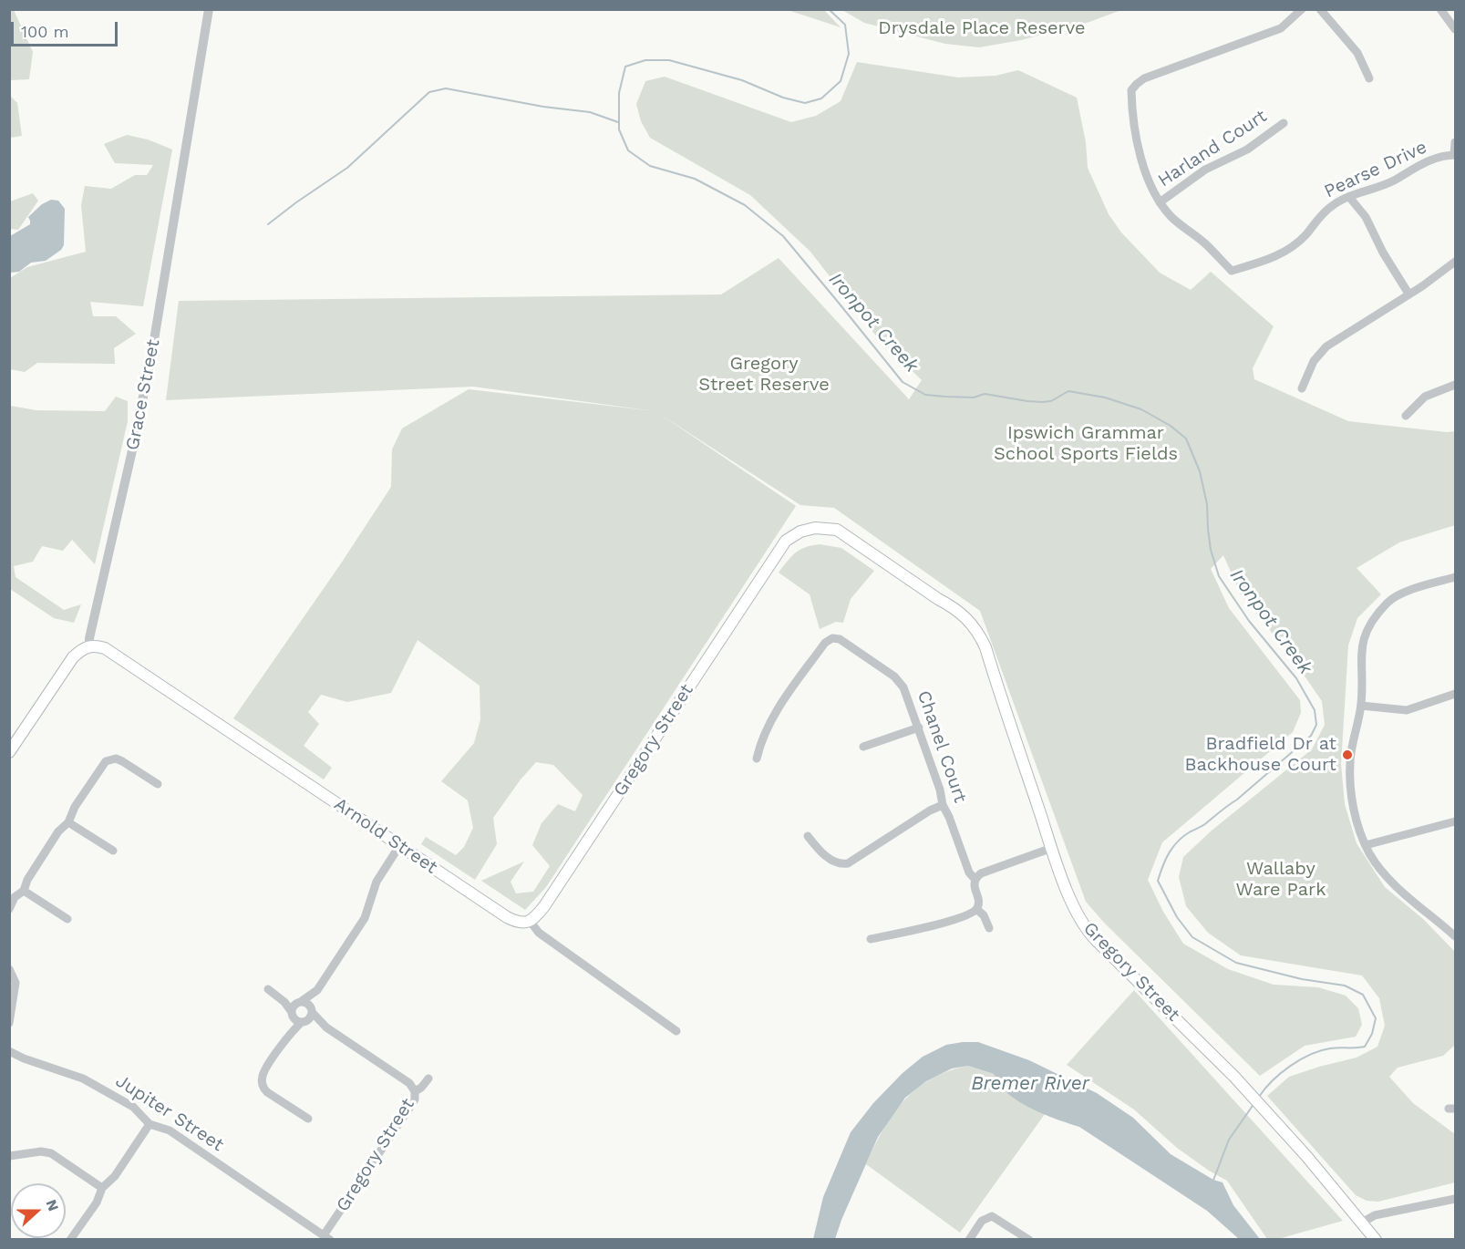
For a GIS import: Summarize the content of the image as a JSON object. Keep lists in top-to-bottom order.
{
  "streets": {
    "main road": ["Gregory Street", "Arnold Street"],
    "street": [
      "Harland Court",
      "Pearse Drive",
      "Grace Street",
      "Chanel Court",
      "Jupiter Street"
    ]
  },
  "crossings": [
    ["Harland Court", "Pearse Drive"],
    ["Grace Street", "Arnold Street"],
    ["Gregory Street", "Arnold Street"],
    ["Gregory Street", "Jupiter Street"]
  ],
  "water": ["Ironpot Creek", "Bremer River"],
  "parks": [
    "Drysdale Place Reserve",
    "Gregory Street Reserve",
    "Ipswich Grammar School Sports Fields",
    "Wallaby Ware Park"
  ],
  "places": ["Bradfield Dr at Backhouse Court"],
  "scale_bar": "100 m",
  "north": "right"
}
